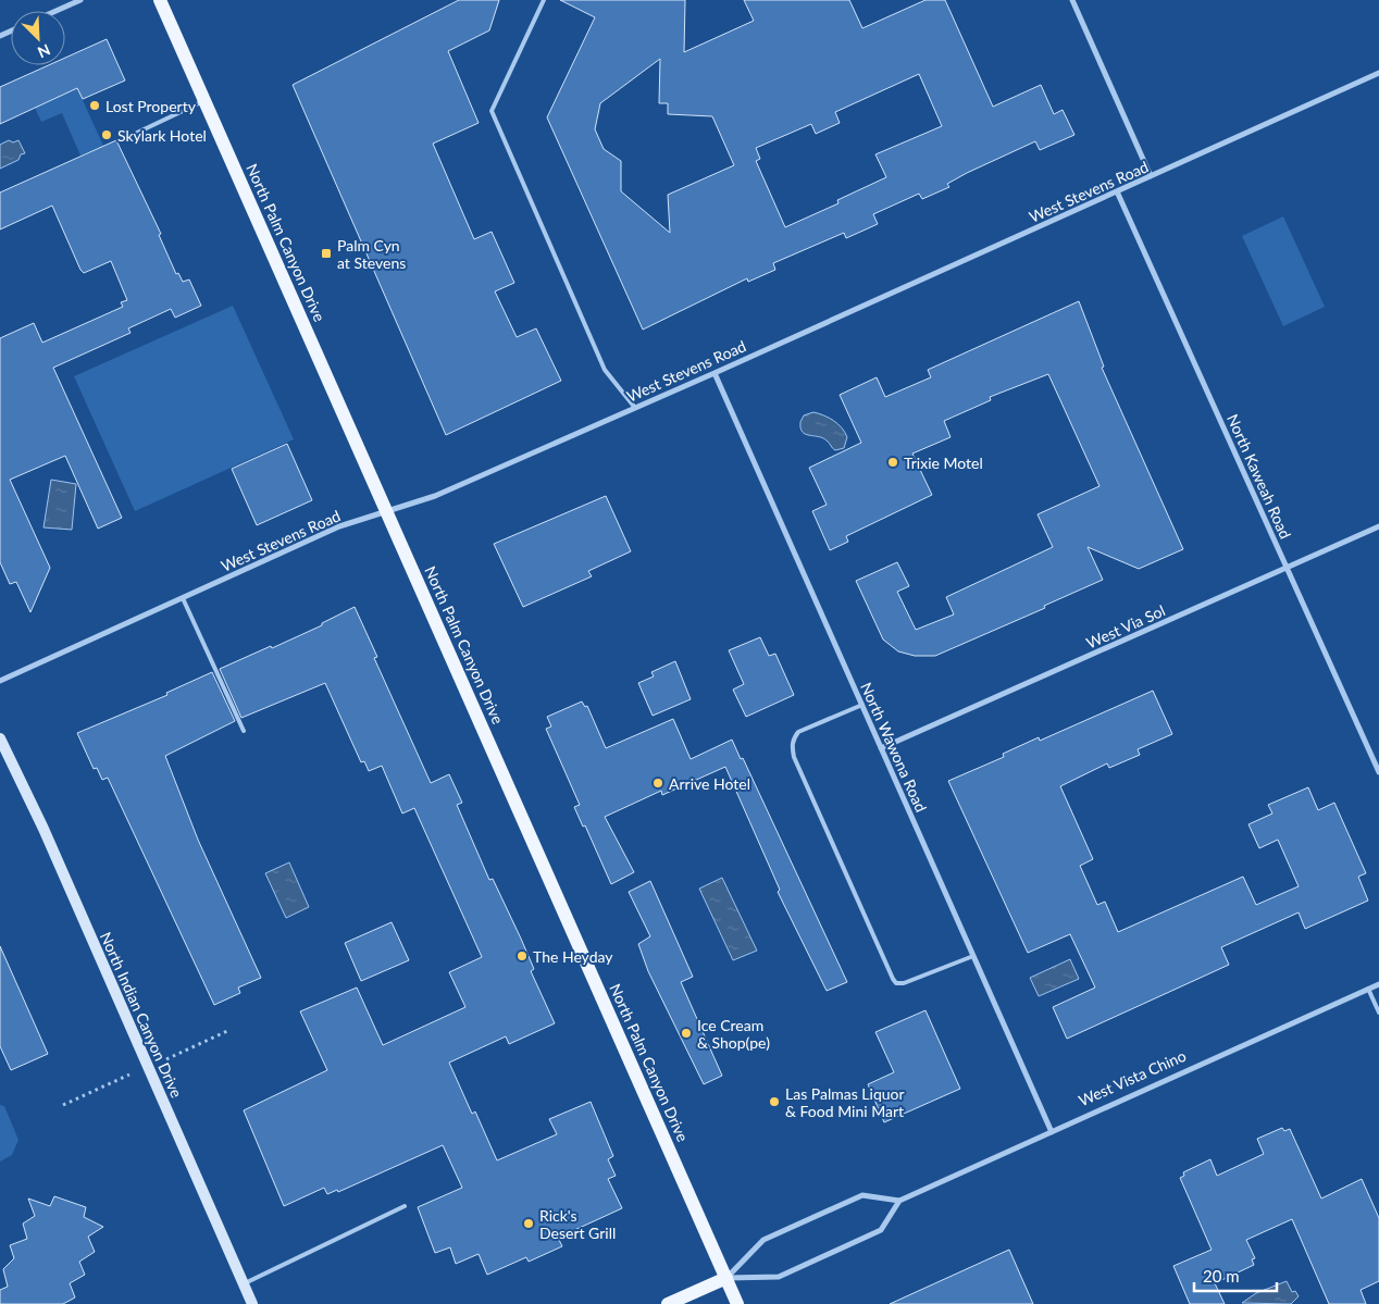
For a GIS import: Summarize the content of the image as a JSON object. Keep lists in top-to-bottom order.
{
  "streets": {
    "main road": ["North Palm Canyon Drive", "North Indian Canyon Drive"],
    "street": [
      "West Stevens Road",
      "North Kaweah Road",
      "West Via Sol",
      "North Wawona Road",
      "West Vista Chino"
    ]
  },
  "crossings": [
    ["West Stevens Road", "North Palm Canyon Drive"],
    ["West Stevens Road", "North Kaweah Road"],
    ["West Stevens Road", "North Wawona Road"],
    ["North Kaweah Road", "West Via Sol"],
    ["West Via Sol", "North Wawona Road"],
    ["North Wawona Road", "West Vista Chino"]
  ],
  "places": {
    "other": [
      "Lost Property",
      "Skylark Hotel",
      "Trixie Motel",
      "Arrive Hotel",
      "The Heyday",
      "Ice Cream & Shop(pe)",
      "Las Palmas Liquor & Food Mini Mart",
      "Rick's Desert Grill"
    ],
    "transit": ["Palm Cyn at Stevens"]
  },
  "scale_bar": "20 m",
  "north": "bottom right"
}
